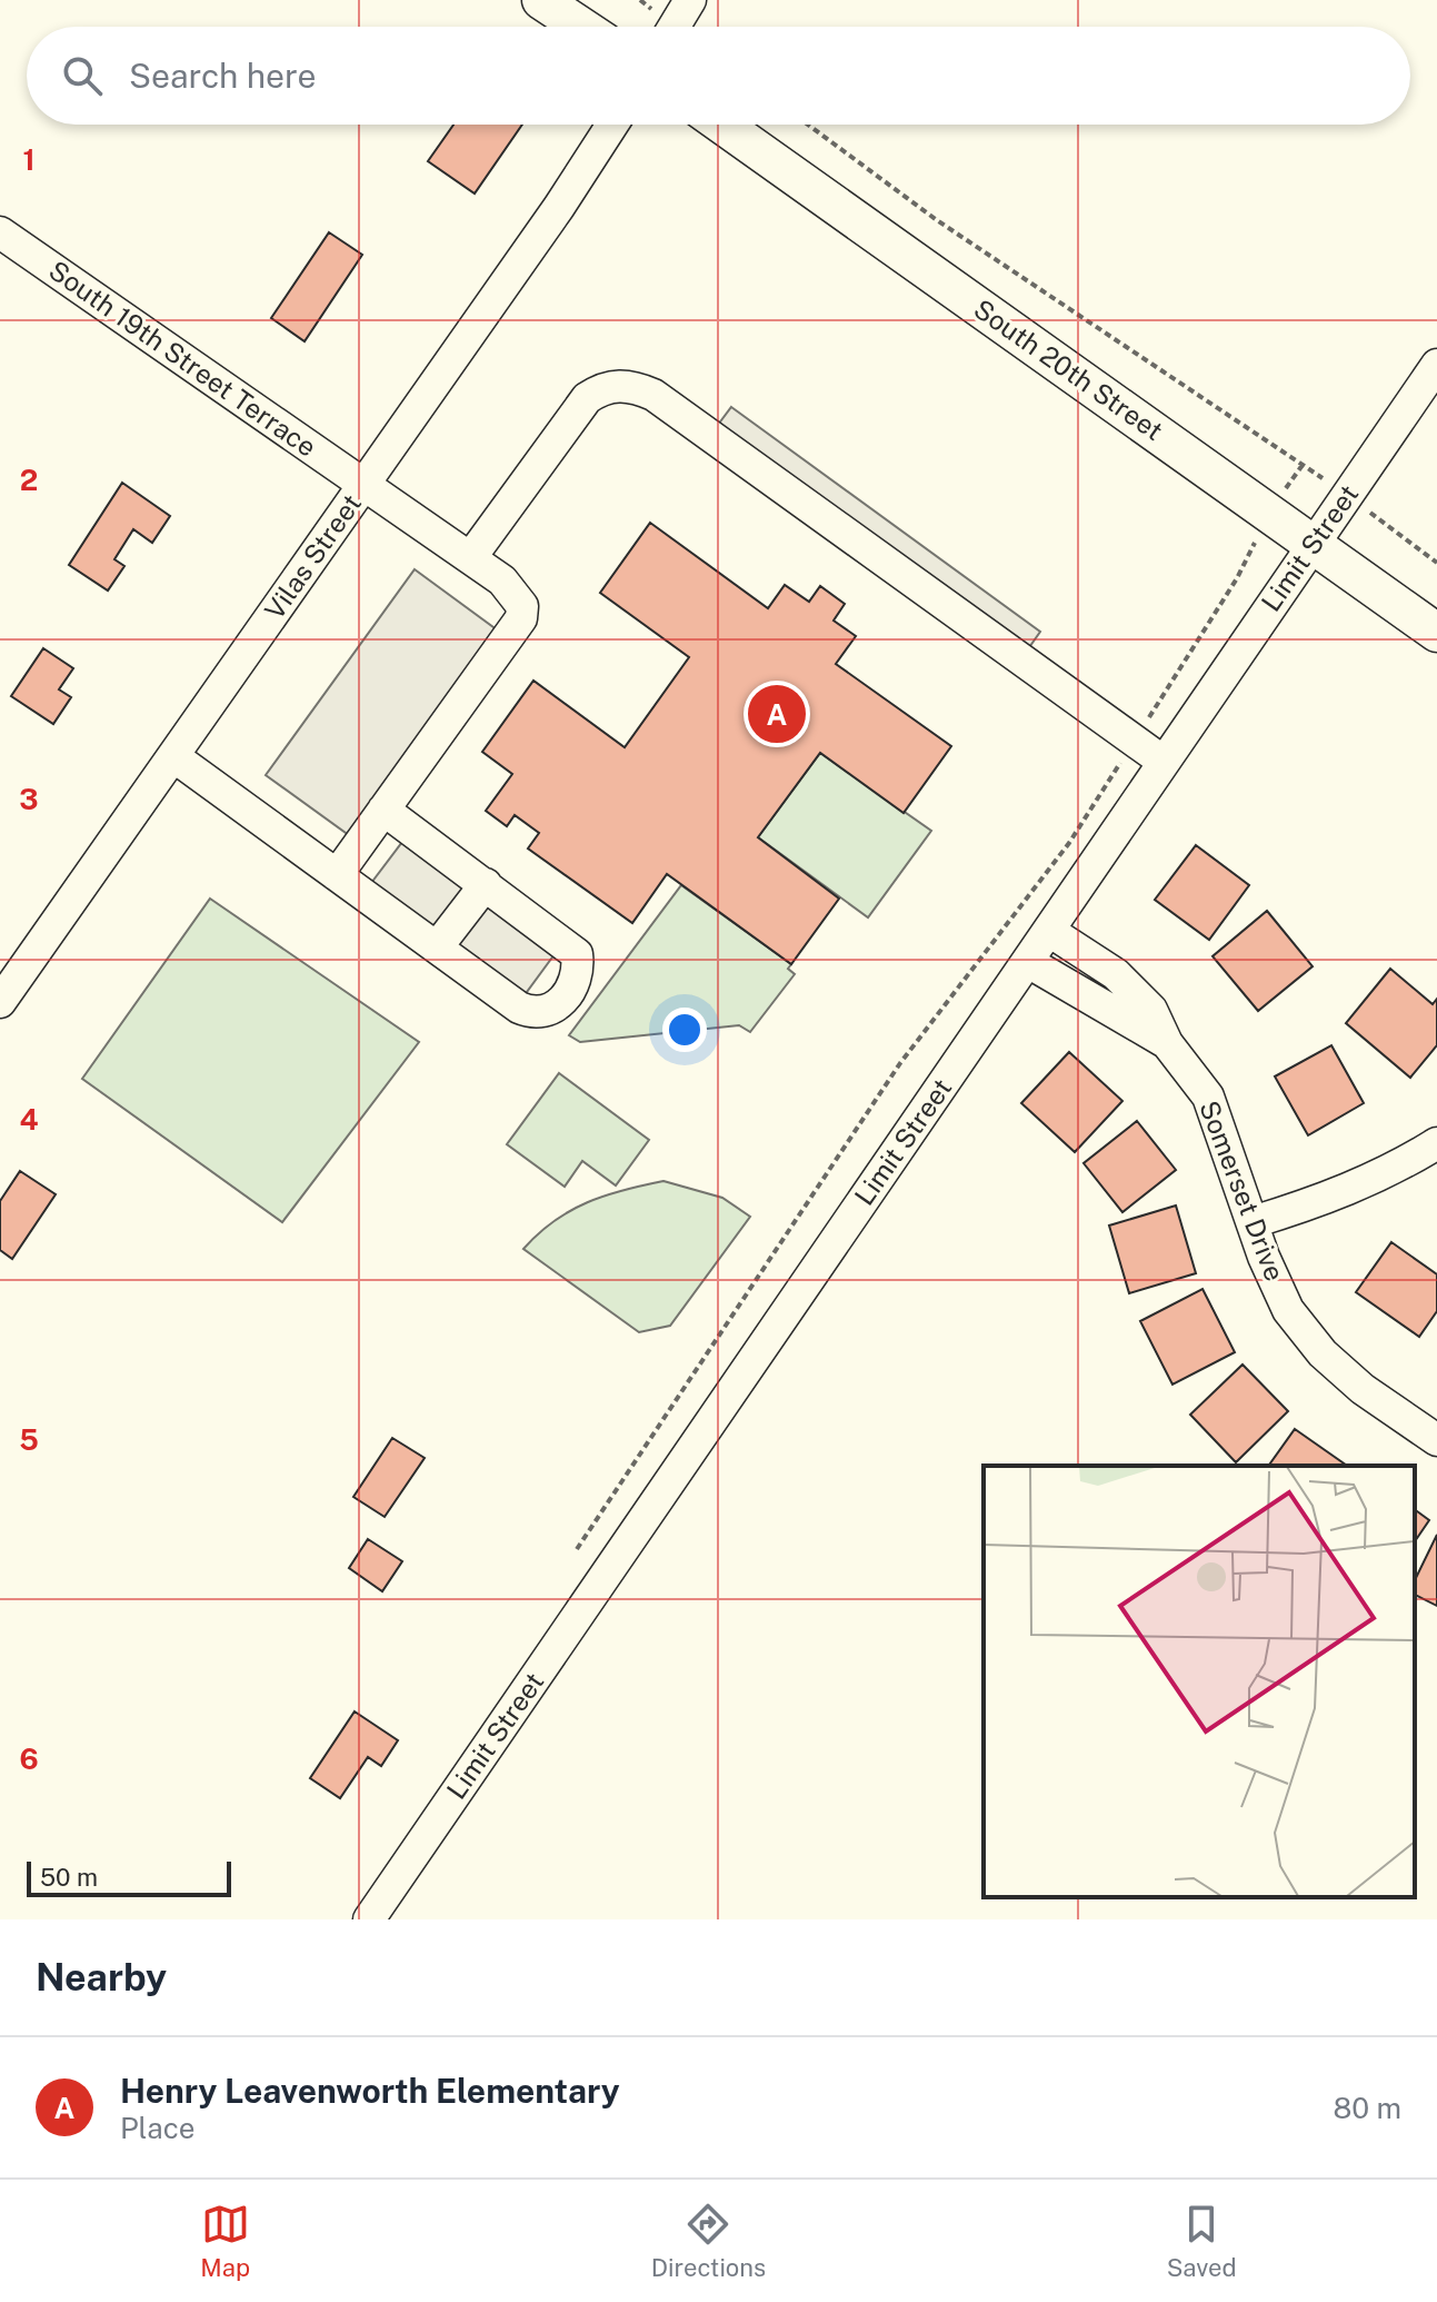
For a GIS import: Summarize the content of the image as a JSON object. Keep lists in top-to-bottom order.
{
  "streets": {
    "main road": ["South 20th Street"],
    "street": [
      "South 19th Street Terrace",
      "Limit Street",
      "Vilas Street",
      "Somerset Drive"
    ]
  },
  "crossings": [
    ["South 19th Street Terrace", "Vilas Street"],
    ["South 20th Street", "Limit Street"],
    ["Limit Street", "Somerset Drive"]
  ],
  "scale_bar": "50 m",
  "page": {
    "search": "Search here",
    "pins": "A",
    "scale": "50 m",
    "heading": "Nearby",
    "list": [
      {
        "mark": "A",
        "name": "Henry Leavenworth Elementary",
        "note": "Place",
        "value": "80 m"
      }
    ],
    "nav": ["Map", "Directions", "Saved"]
  },
  "grid": {
    "rows": [
      "1",
      "2",
      "3",
      "4",
      "5",
      "6"
    ]
  }
}
